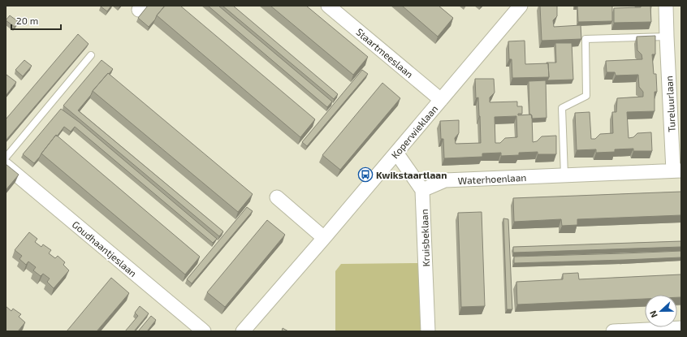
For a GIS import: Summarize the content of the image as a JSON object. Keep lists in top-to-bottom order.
{
  "streets": {
    "street": [
      "Staartmeeslaan",
      "Tureluurlaan",
      "Koperwieklaan",
      "Waterhoenlaan",
      "Kruisbeklaan",
      "Goudhaantjeslaan"
    ]
  },
  "crossings": [
    ["Staartmeeslaan", "Koperwieklaan"],
    ["Tureluurlaan", "Waterhoenlaan"],
    ["Waterhoenlaan", "Kruisbeklaan"]
  ],
  "places": {
    "bus stop": ["Kwikstaartlaan"]
  },
  "scale_bar": "20 m",
  "north": "left"
}
